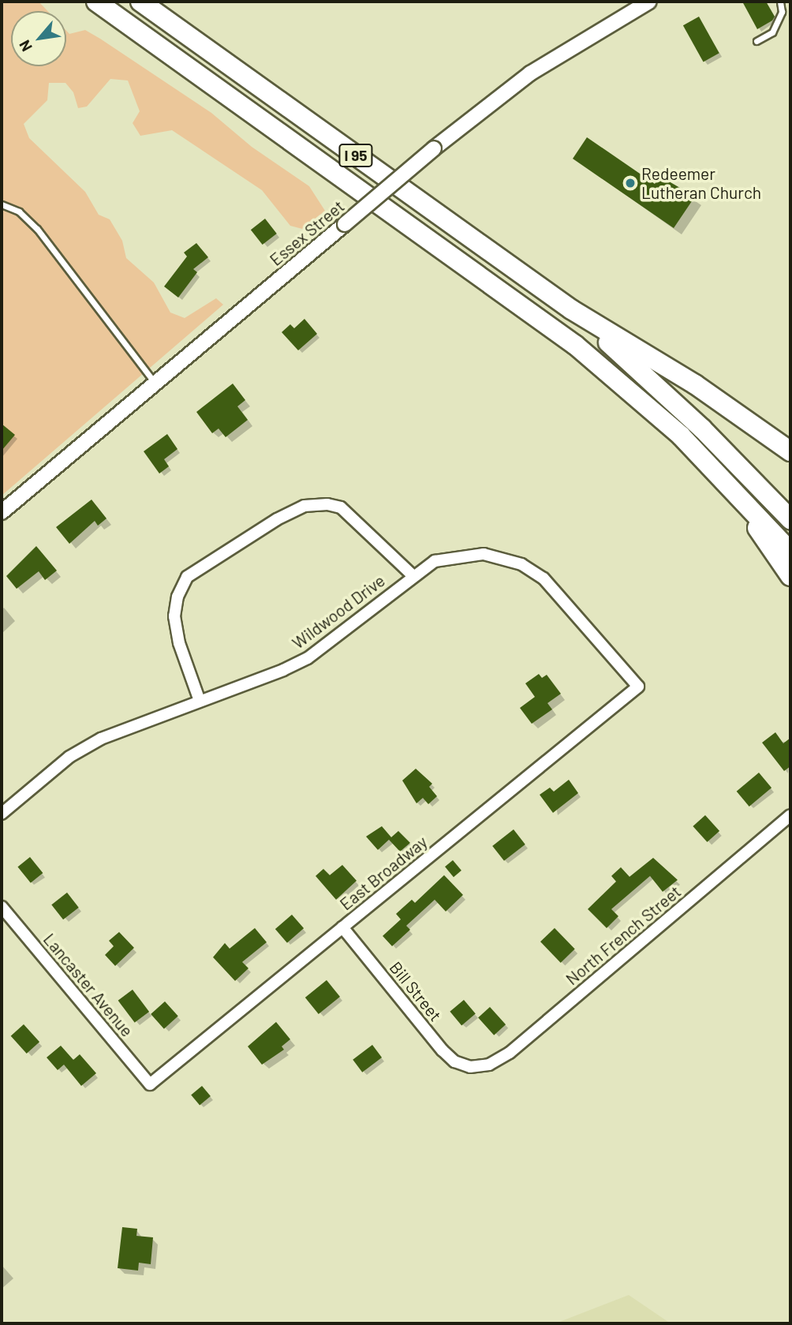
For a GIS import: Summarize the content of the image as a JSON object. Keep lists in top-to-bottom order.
{
  "streets": {
    "highway": ["I 95"],
    "street": [
      "Essex Street",
      "Wildwood Drive",
      "East Broadway",
      "North French Street",
      "Lancaster Avenue",
      "Bill Street"
    ]
  },
  "crossings": [
    ["Wildwood Drive", "East Broadway"],
    ["East Broadway", "Lancaster Avenue"],
    ["East Broadway", "Bill Street"],
    ["North French Street", "Bill Street"]
  ],
  "places": ["Redeemer Lutheran Church"],
  "north": "bottom left"
}
